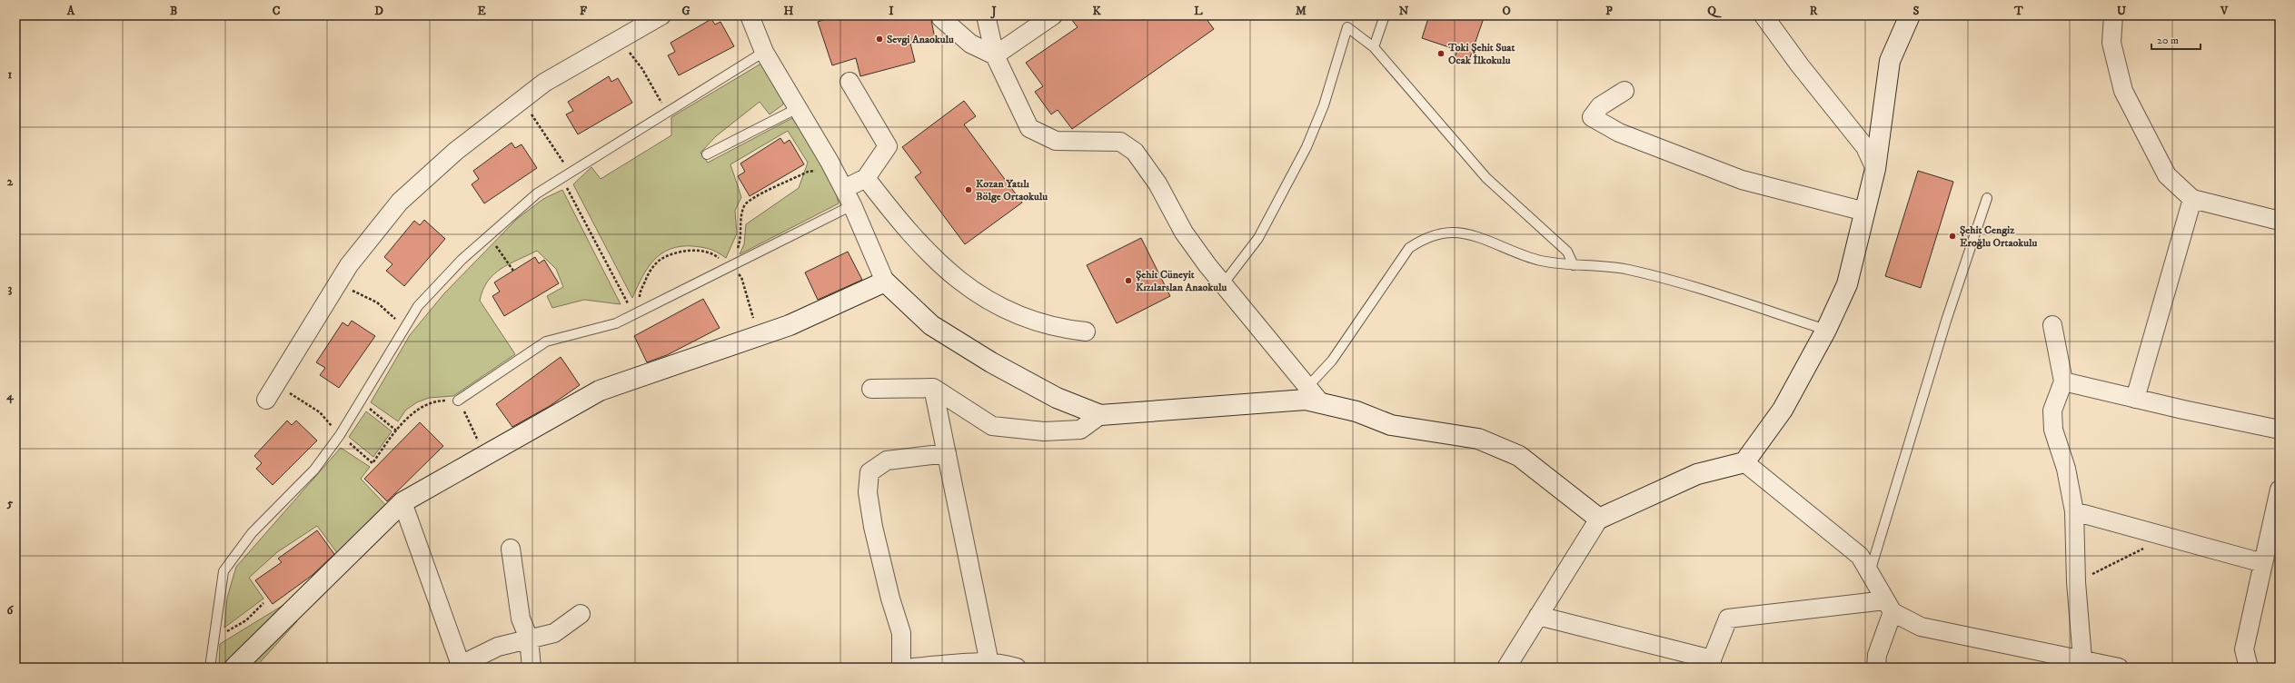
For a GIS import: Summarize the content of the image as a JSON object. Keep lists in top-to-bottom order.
{
  "places": [
    "Sevgi Anaokulu",
    "Toki Şehit Suat Ocak İlkokulu",
    "Kozan Yatılı Bölge Ortaokulu",
    "Şehit Cengiz Eroğlu Ortaokulu",
    "Şehit Cüneyit Kızılarslan Anaokulu"
  ],
  "scale_bar": "20 m",
  "grid": {
    "columns": [
      "A",
      "B",
      "C",
      "D",
      "E",
      "F",
      "G",
      "H",
      "I",
      "J",
      "K",
      "L",
      "M",
      "N",
      "O",
      "P",
      "Q",
      "R",
      "S",
      "T",
      "U",
      "V"
    ],
    "rows": [
      "1",
      "2",
      "3",
      "4",
      "5",
      "6"
    ]
  }
}
